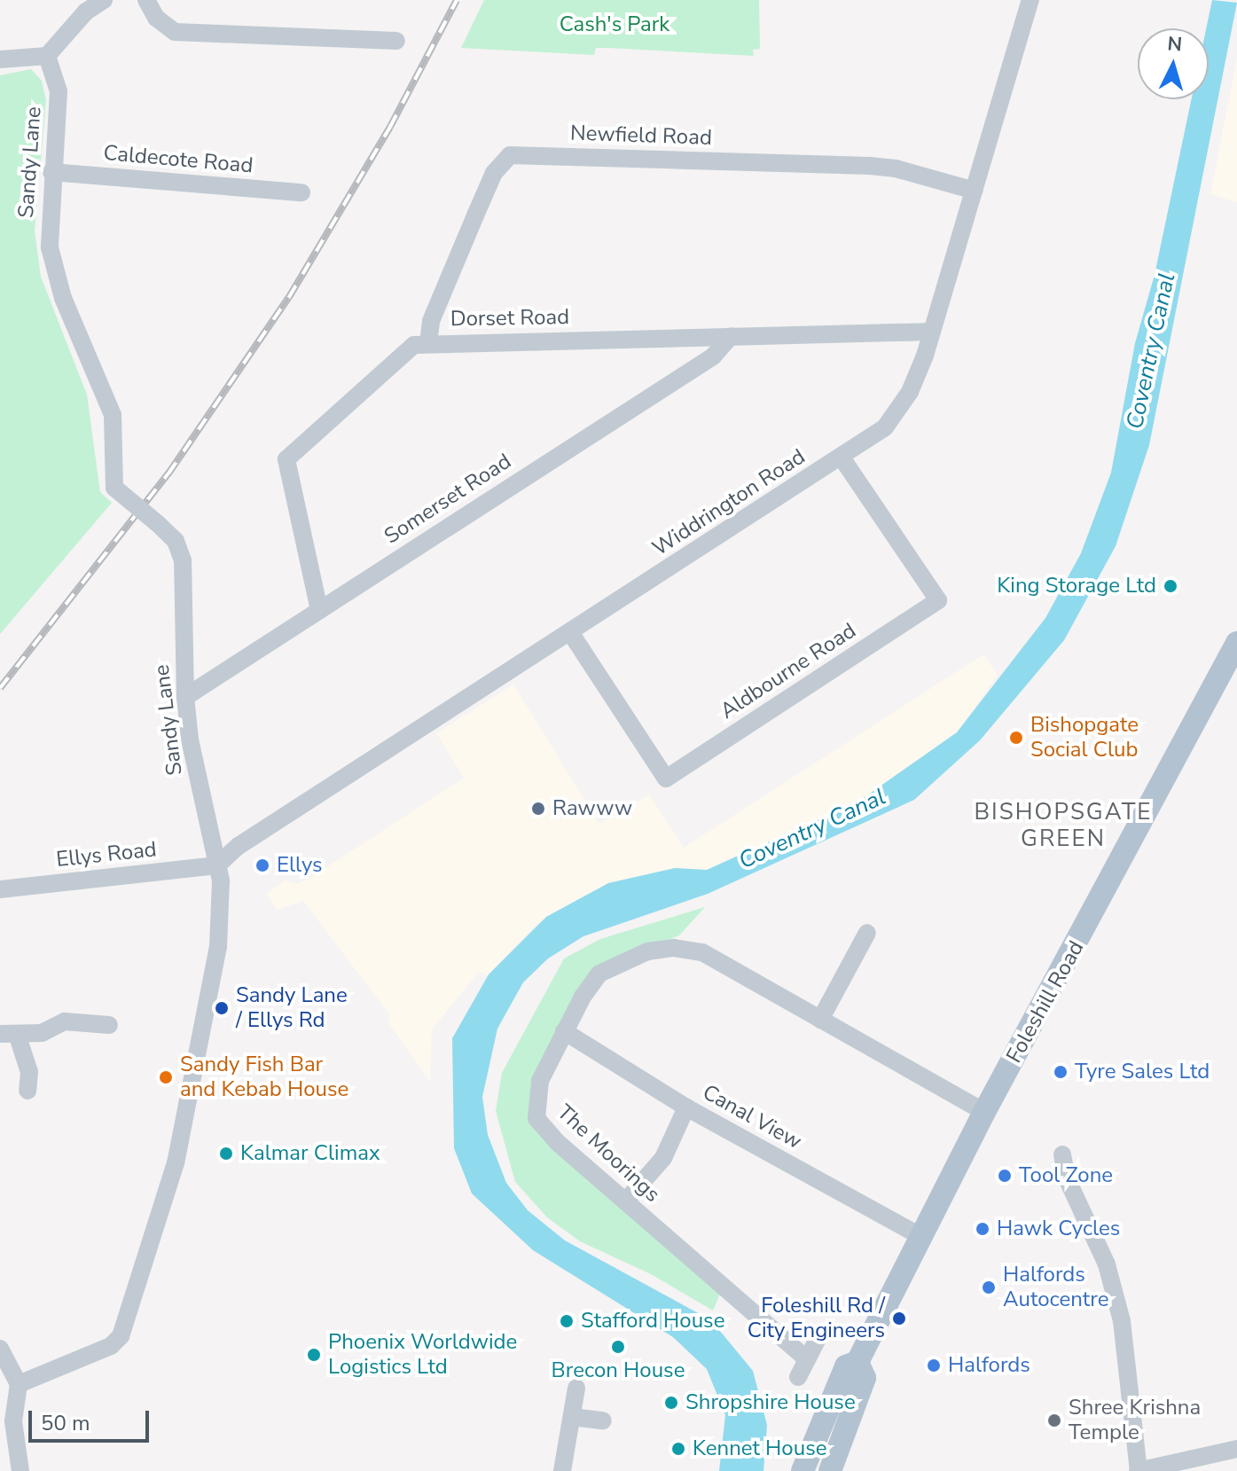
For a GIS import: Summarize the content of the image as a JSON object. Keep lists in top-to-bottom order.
{
  "streets": {
    "main road": ["Foleshill Road"],
    "street": [
      "Newfield Road",
      "Caldecote Road",
      "Sandy Lane",
      "Dorset Road",
      "Somerset Road",
      "Widdrington Road",
      "Aldbourne Road",
      "Ellys Road",
      "Canal View",
      "The Moorings"
    ]
  },
  "crossings": [
    ["Newfield Road", "Dorset Road"],
    ["Newfield Road", "Widdrington Road"],
    ["Caldecote Road", "Sandy Lane"],
    ["Sandy Lane", "Somerset Road"],
    ["Sandy Lane", "Widdrington Road"],
    ["Sandy Lane", "Ellys Road"],
    ["Dorset Road", "Somerset Road"],
    ["Dorset Road", "Widdrington Road"],
    ["Widdrington Road", "Aldbourne Road"],
    ["Widdrington Road", "Ellys Road"],
    ["Foleshill Road", "Canal View"],
    ["Foleshill Road", "The Moorings"],
    ["Canal View", "The Moorings"]
  ],
  "districts": ["BISHOPSGATE GREEN"],
  "water": ["Coventry Canal"],
  "parks": ["Cash's Park"],
  "places": [
    "King Storage Ltd",
    "Bishopgate Social Club",
    "Rawww",
    "Ellys",
    "Sandy Lane / Ellys Rd",
    "Tyre Sales Ltd",
    "Sandy Fish Bar and Kebab House",
    "Kalmar Climax",
    "Tool Zone",
    "Hawk Cycles",
    "Halfords Autocentre",
    "Foleshill Rd / City Engineers",
    "Stafford House",
    "Brecon House",
    "Phoenix Worldwide Logistics Ltd",
    "Halfords",
    "Shropshire House",
    "Shree Krishna Temple",
    "Kennet House"
  ],
  "scale_bar": "50 m",
  "north": "top"
}
